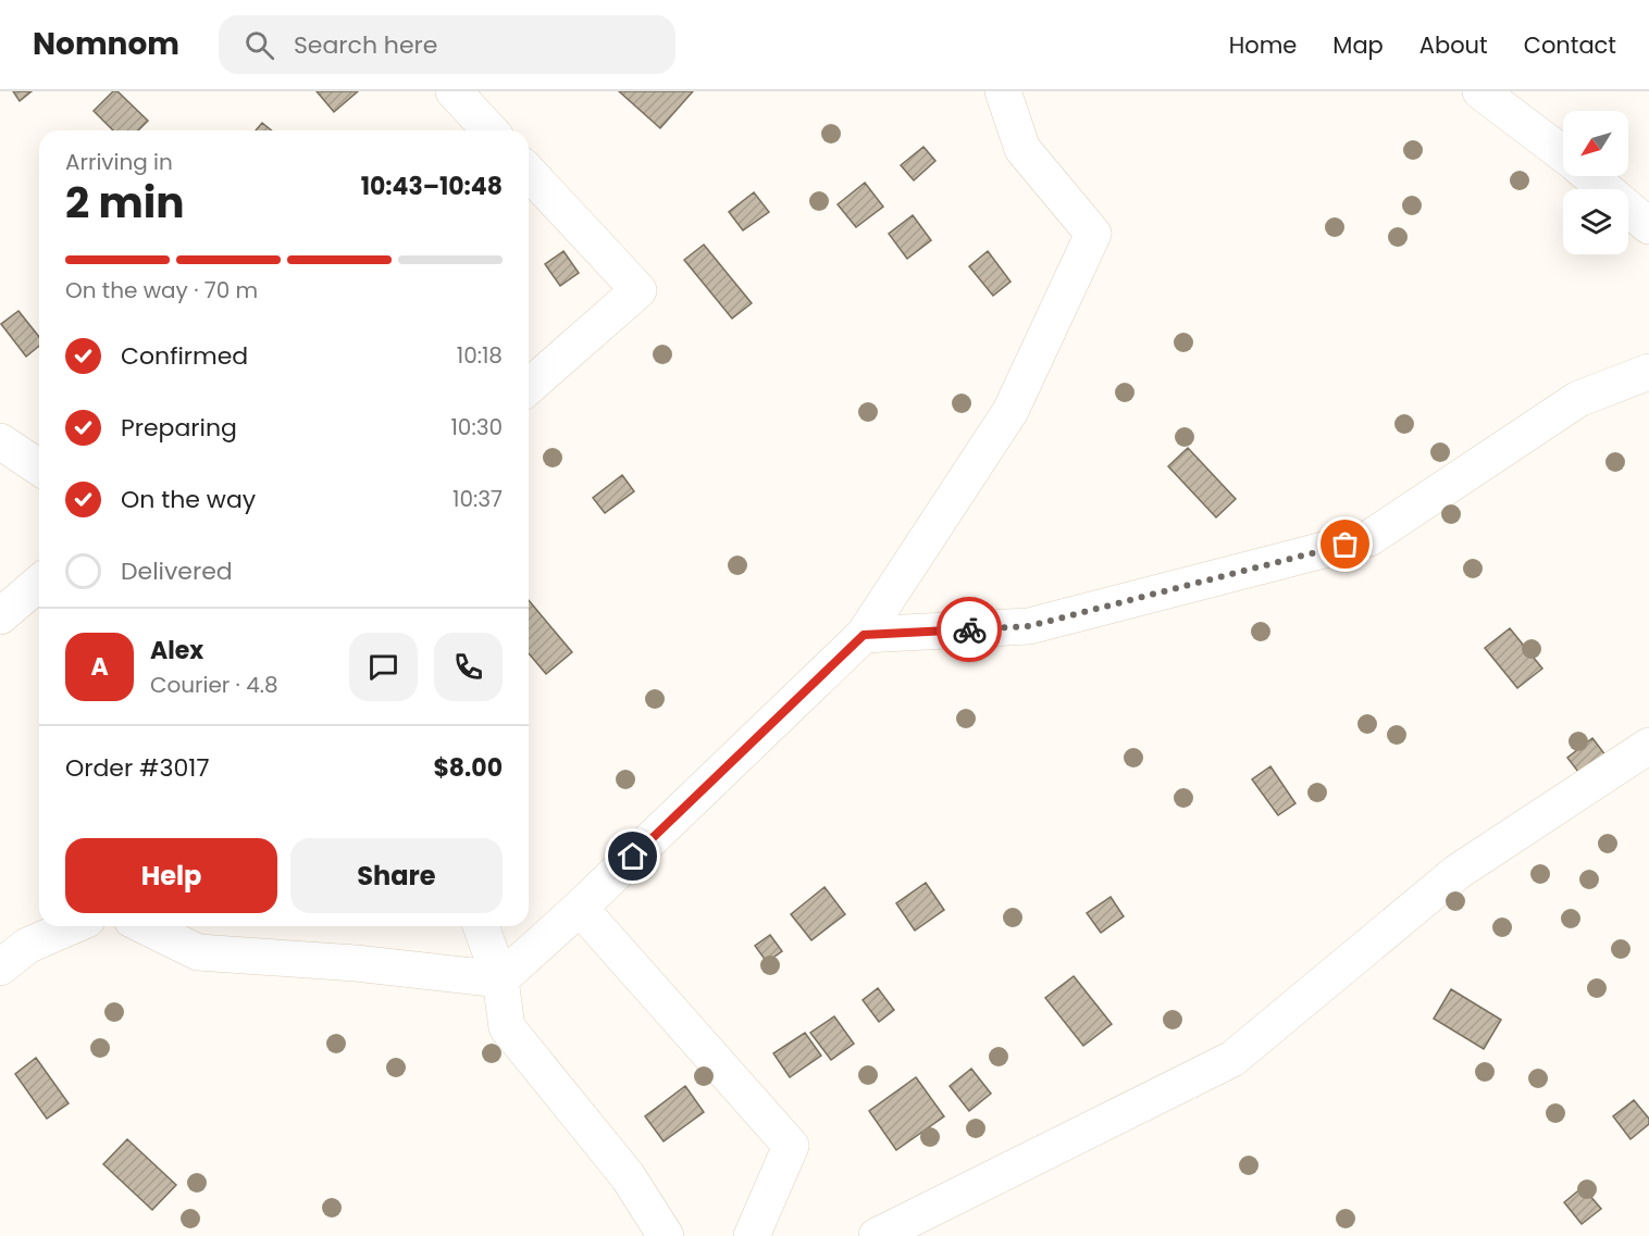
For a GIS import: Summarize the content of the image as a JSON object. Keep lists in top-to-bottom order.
{
  "north": "bottom left",
  "page": {
    "header": "Nomnom",
    "search": "Search here",
    "nav": [
      "Home",
      "Map",
      "About",
      "Contact"
    ],
    "heading": ["2 min", "Arriving in", "10:43–10:48"],
    "panel": [
      "Alex",
      "Courier · 4.8",
      "Order #3017",
      "$8.00"
    ],
    "bar": "On the way · 70 m",
    "list": [
      ["Confirmed", "10:18"],
      ["Preparing", "10:30"],
      ["On the way", "10:37"],
      "Delivered"
    ],
    "round": "A",
    "buttons": ["Help", "Share"]
  }
}
